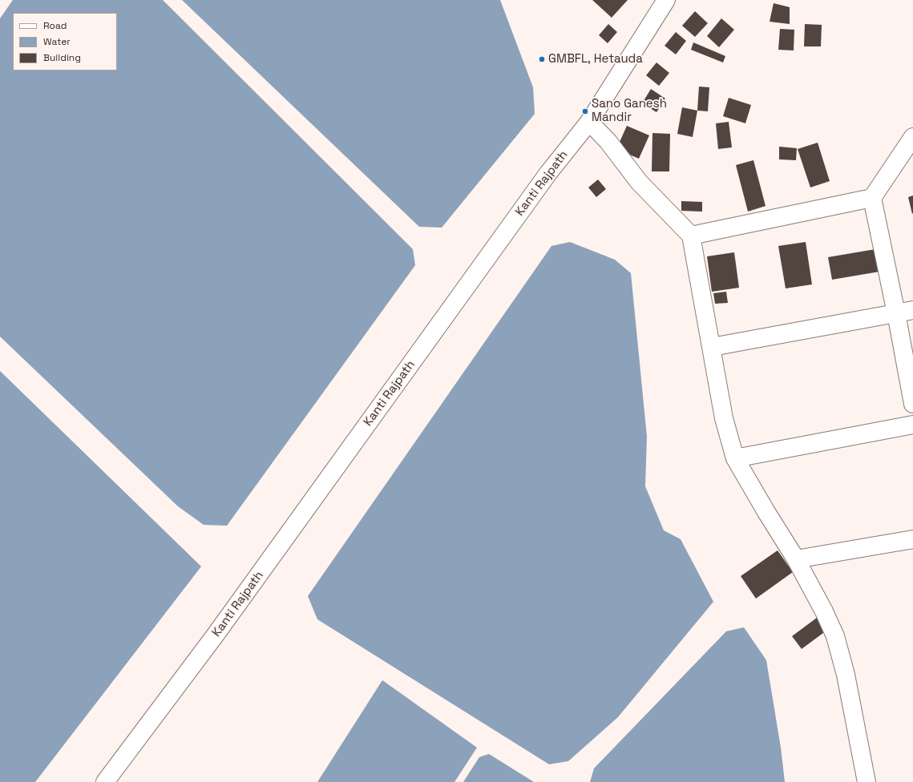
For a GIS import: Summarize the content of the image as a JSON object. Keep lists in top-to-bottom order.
{
  "streets": {
    "street": ["Kanti Rajpath"]
  },
  "places": ["GMBFL, Hetauda", "Sano Ganesh Mandir"],
  "legend": ["Road", "Water", "Building"]
}
